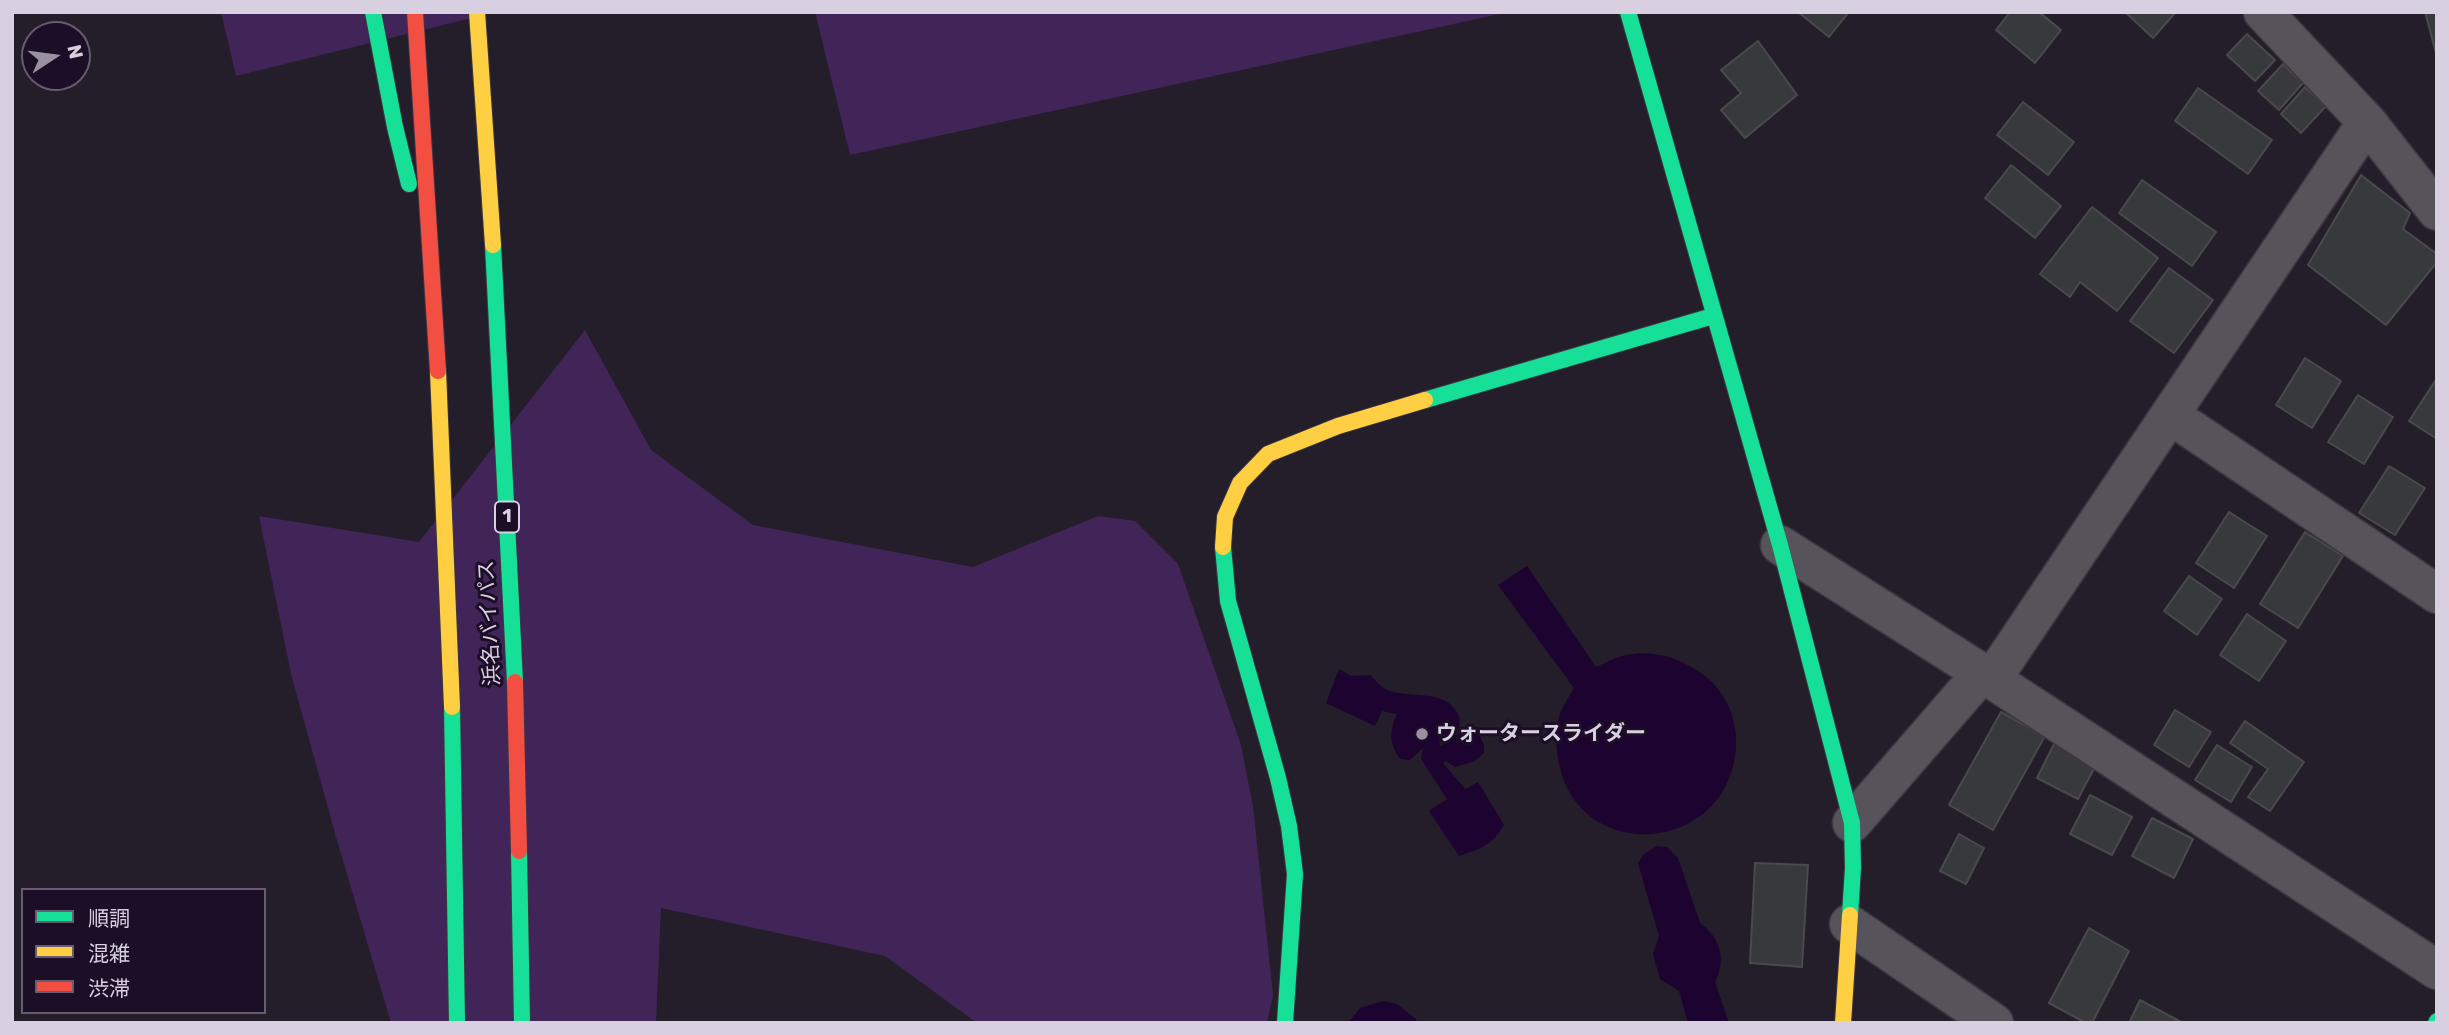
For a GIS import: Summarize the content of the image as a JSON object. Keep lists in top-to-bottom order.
{
  "streets": {
    "main road": ["1", "浜名バイパス"]
  },
  "places": ["ウォータースライダー"],
  "legend": ["順調", "混雑", "渋滞"],
  "north": "right"
}
